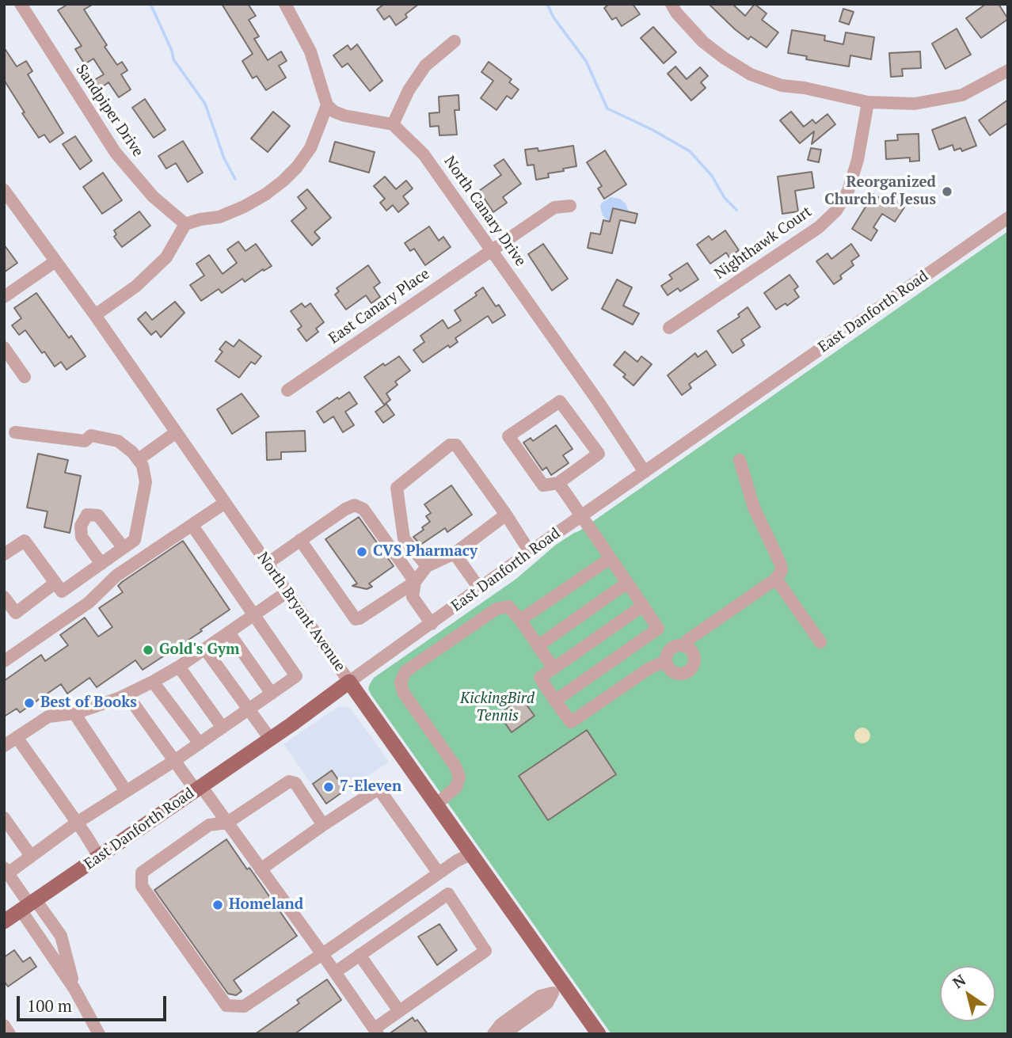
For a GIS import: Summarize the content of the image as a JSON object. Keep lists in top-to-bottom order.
{
  "streets": {
    "main road": ["East Danforth Road", "North Bryant Avenue"],
    "street": [
      "Sandpiper Drive",
      "North Canary Drive",
      "Nighthawk Court",
      "East Canary Place"
    ]
  },
  "crossings": [
    ["North Canary Drive", "East Canary Place"],
    ["North Canary Drive", "East Danforth Road"],
    ["East Danforth Road", "North Bryant Avenue"]
  ],
  "parks": ["KickingBird Tennis"],
  "places": [
    "Reorganized Church of Jesus",
    "CVS Pharmacy",
    "Gold's Gym",
    "Best of Books",
    "7-Eleven",
    "Homeland"
  ],
  "scale_bar": "100 m",
  "north": "top left"
}
